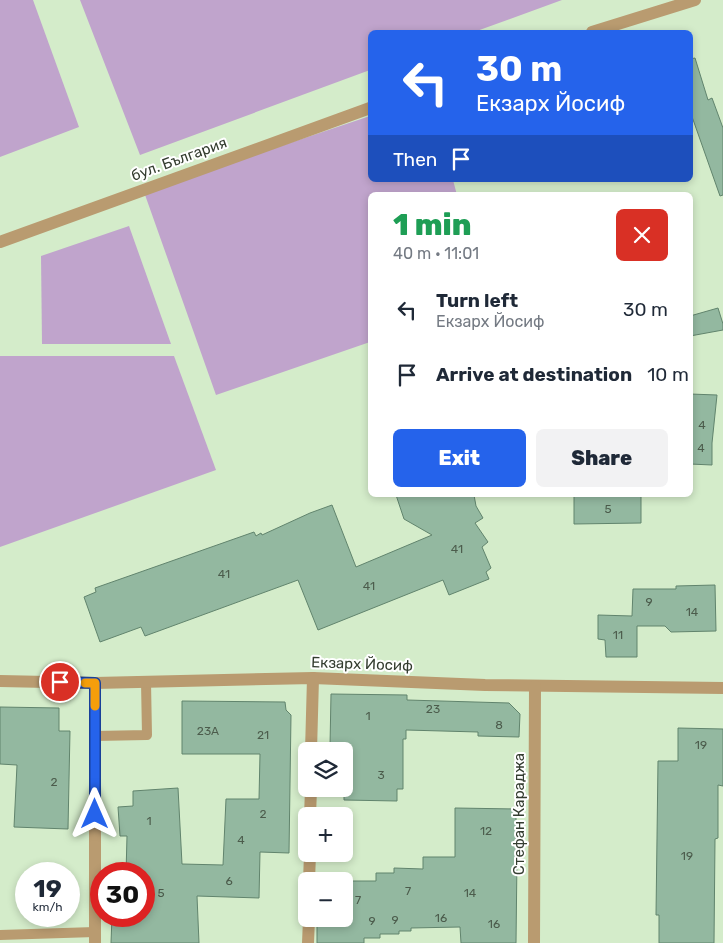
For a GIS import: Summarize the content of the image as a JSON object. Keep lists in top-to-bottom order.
{
  "streets": {
    "street": ["бул. България", "Екзарх Йосиф", "Стефан Караджа"]
  },
  "crossings": [
    ["Екзарх Йосиф", "Стефан Караджа"]
  ],
  "house_numbers": [
    "4",
    "4",
    "5",
    "41",
    "41",
    "41",
    "9",
    "14",
    "11",
    "23",
    "1",
    "8",
    "23А",
    "21",
    "19",
    "3",
    "2",
    "2",
    "1",
    "12",
    "4",
    "19",
    "6",
    "7",
    "5",
    "14",
    "7",
    "16",
    "9",
    "9",
    "16"
  ],
  "page": {
    "turn": ["30 m", "Екзарх Йосиф"],
    "then": "Then",
    "heading": ["1 min", "40 m · 11:01"],
    "list": [
      {
        "name": "Turn left",
        "note": "Екзарх Йосиф",
        "value": "30 m"
      },
      {
        "name": "Arrive at destination",
        "value": "10 m"
      }
    ],
    "buttons": ["Exit", "Share"],
    "map_buttons": ["+", "−"],
    "speed": "19 km/h",
    "limit": "30"
  }
}
